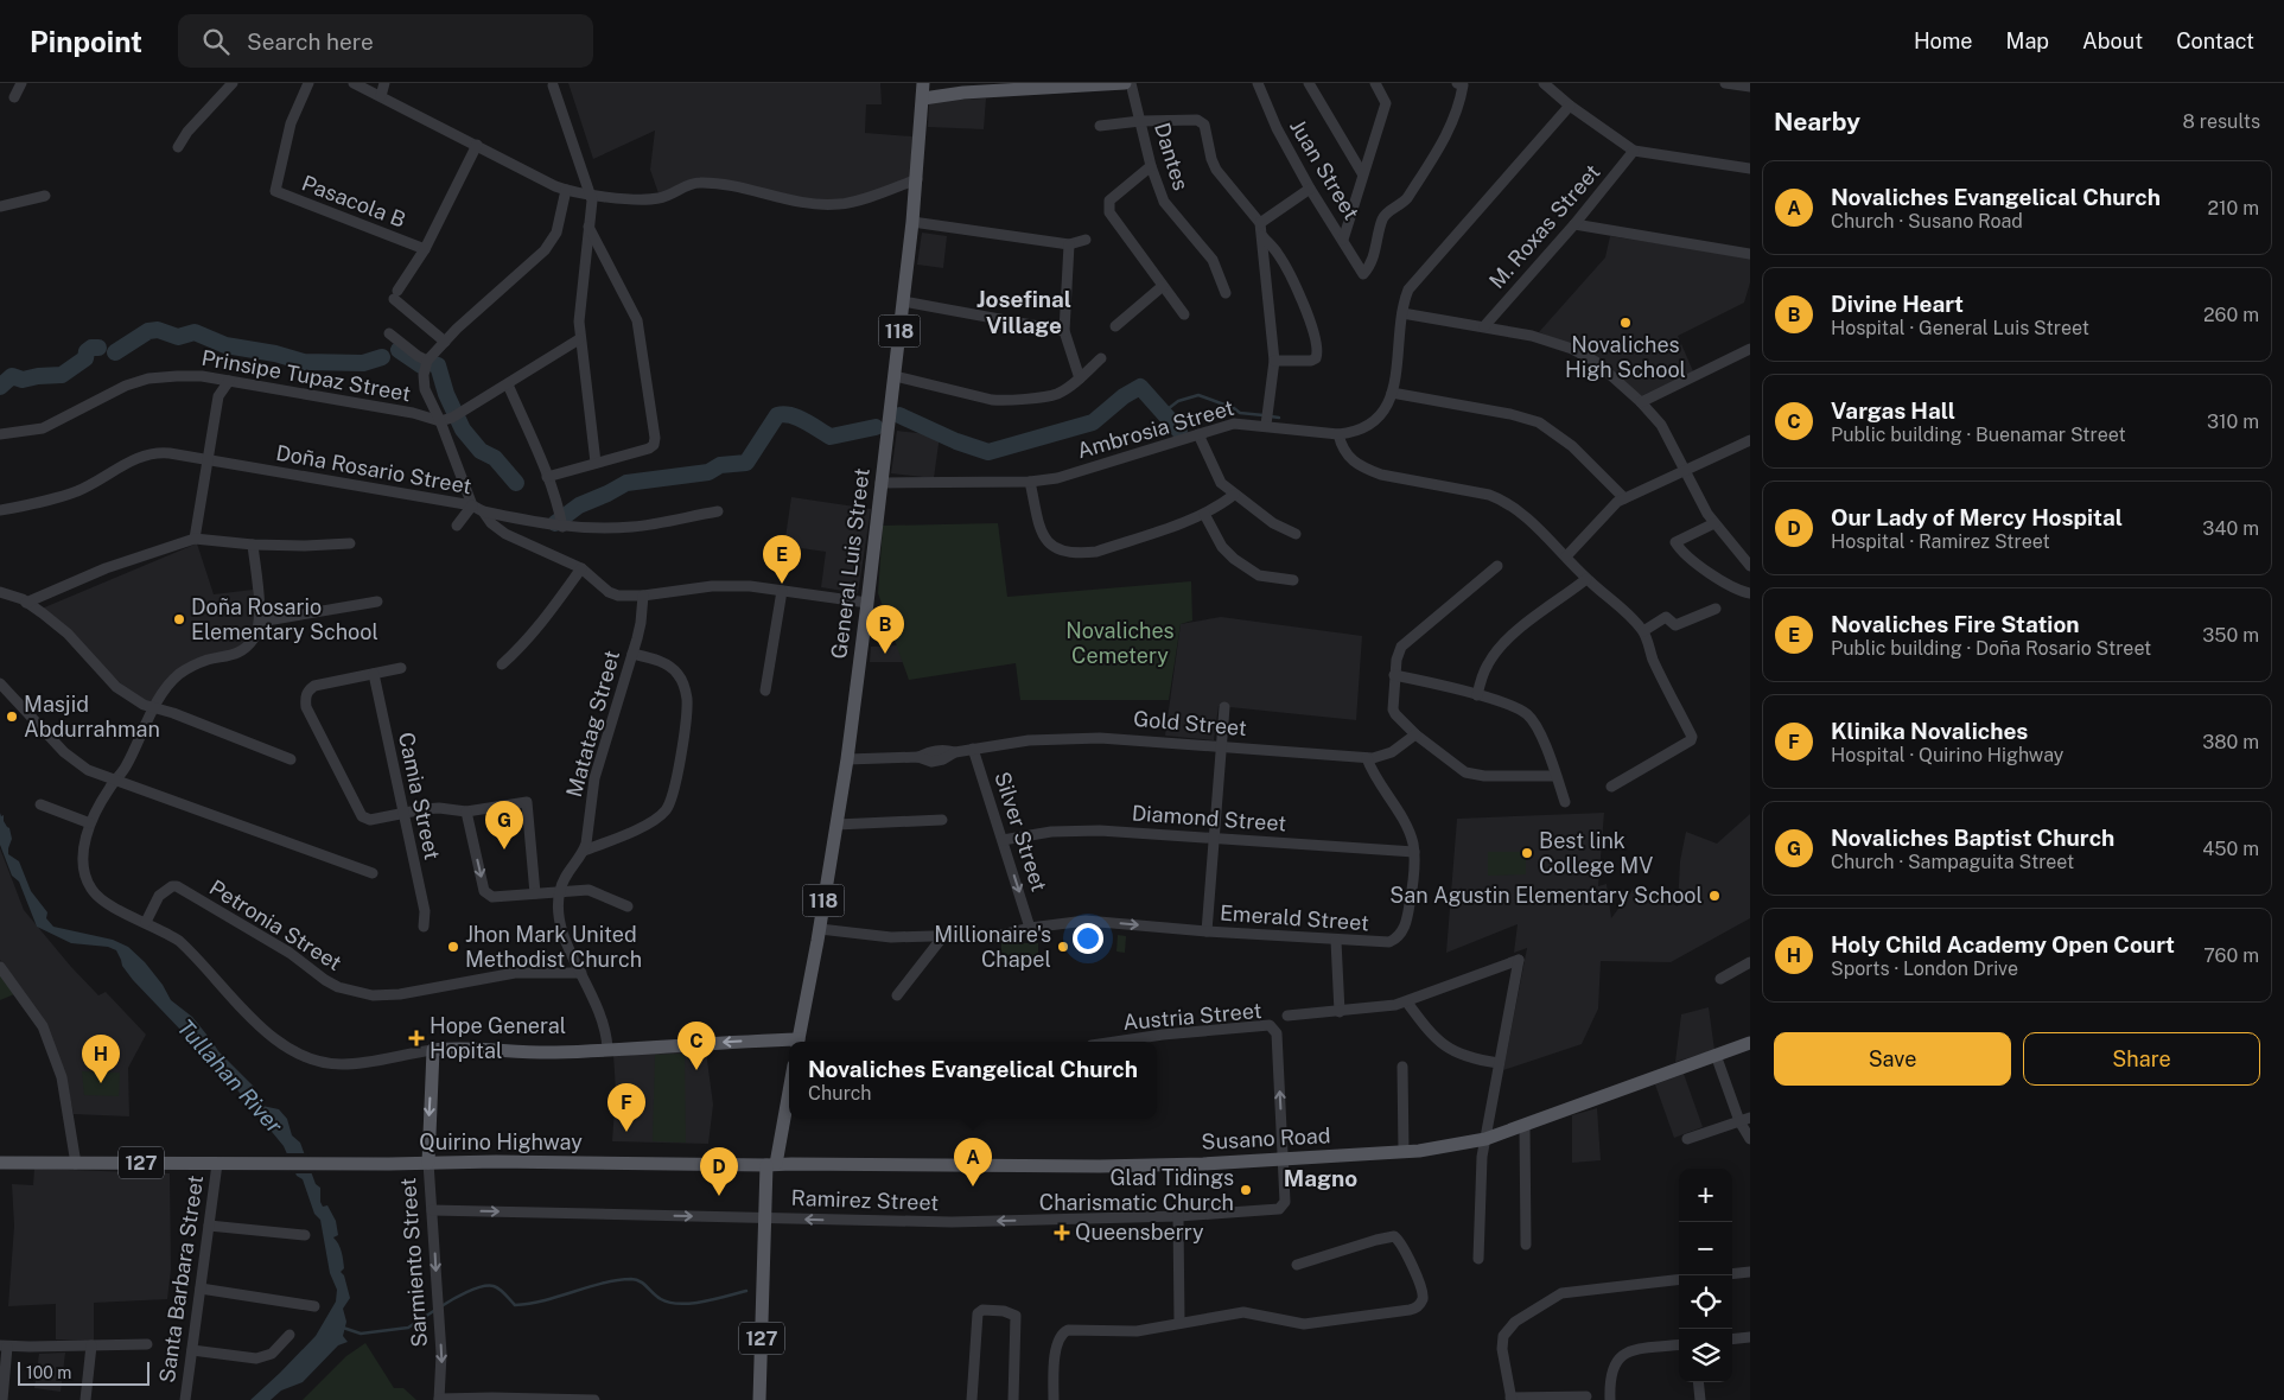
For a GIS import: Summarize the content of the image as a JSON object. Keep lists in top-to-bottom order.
{
  "streets": {
    "main road": [
      "118",
      "General Luis Street",
      "Susano Road",
      "Quirino Highway",
      "127",
      "Sarmiento Street"
    ],
    "street": [
      "Dantes",
      "Juan Street",
      "Pasacola B",
      "M. Roxas Street",
      "Prinsipe Tupaz Street",
      "Ambrosia Street",
      "Doña Rosario Street",
      "Matatag Street",
      "Gold Street",
      "Camia Street",
      "Diamond Street",
      "Silver Street",
      "Emerald Street",
      "Petronia Street",
      "Austria Street",
      "Ramirez Street",
      "Santa Barbara Street"
    ]
  },
  "crossings": [
    ["Ambrosia Street", "General Luis Street"],
    ["Doña Rosario Street", "General Luis Street"],
    ["Doña Rosario Street", "Matatag Street"],
    ["General Luis Street", "Gold Street"],
    ["Gold Street", "Silver Street"],
    ["Gold Street", "Emerald Street"],
    ["Diamond Street", "Silver Street"],
    ["Diamond Street", "Emerald Street"],
    ["Silver Street", "Emerald Street"],
    ["Austria Street", "Susano Road"],
    ["Austria Street", "Ramirez Street"],
    ["Susano Road", "Quirino Highway"],
    ["Susano Road", "127"],
    ["Susano Road", "Ramirez Street"],
    ["Quirino Highway", "127"],
    ["Quirino Highway", "Sarmiento Street"],
    ["Quirino Highway", "Santa Barbara Street"],
    ["127", "Ramirez Street"],
    ["Ramirez Street", "Sarmiento Street"]
  ],
  "one_way": ["Silver Street", "Sarmiento Street"],
  "districts": ["Josefinal Village", "Magno"],
  "water": ["Tullahan River"],
  "parks": ["Novaliches Cemetery"],
  "places": {
    "other": [
      "Novaliches High School",
      "Doña Rosario Elementary School",
      "Masjid Abdurrahman",
      "Best link College MV",
      "San Agustin Elementary School",
      "Jhon Mark United Methodist Church",
      "Millionaire's Chapel",
      "Glad Tidings Charismatic Church"
    ],
    "health": ["Hope General Hopital", "Queensberry"]
  },
  "scale_bar": "100 m",
  "page": {
    "header": "Pinpoint",
    "search": "Search here",
    "nav": [
      "Home",
      "Map",
      "About",
      "Contact"
    ],
    "heading": ["Nearby", "8 results"],
    "list": [
      {
        "mark": "A",
        "name": "Novaliches Evangelical Church",
        "note": "Church · Susano Road",
        "value": "210 m"
      },
      {
        "mark": "B",
        "name": "Divine Heart",
        "note": "Hospital · General Luis Street",
        "value": "260 m"
      },
      {
        "mark": "C",
        "name": "Vargas Hall",
        "note": "Public building · Buenamar Street",
        "value": "310 m"
      },
      {
        "mark": "D",
        "name": "Our Lady of Mercy Hospital",
        "note": "Hospital · Ramirez Street",
        "value": "340 m"
      },
      {
        "mark": "E",
        "name": "Novaliches Fire Station",
        "note": "Public building · Doña Rosario Street",
        "value": "350 m"
      },
      {
        "mark": "F",
        "name": "Klinika Novaliches",
        "note": "Hospital · Quirino Highway",
        "value": "380 m"
      },
      {
        "mark": "G",
        "name": "Novaliches Baptist Church",
        "note": "Church · Sampaguita Street",
        "value": "450 m"
      },
      {
        "mark": "H",
        "name": "Holy Child Academy Open Court",
        "note": "Sports · London Drive",
        "value": "760 m"
      }
    ],
    "pins": [
      "E",
      "B",
      "G",
      "C",
      "H",
      "F",
      "A",
      "D"
    ],
    "buttons": ["Save", "Share"],
    "popup": ["Novaliches Evangelical Church", "Church"],
    "map_buttons": ["+", "−"],
    "scale": "100 m"
  }
}
